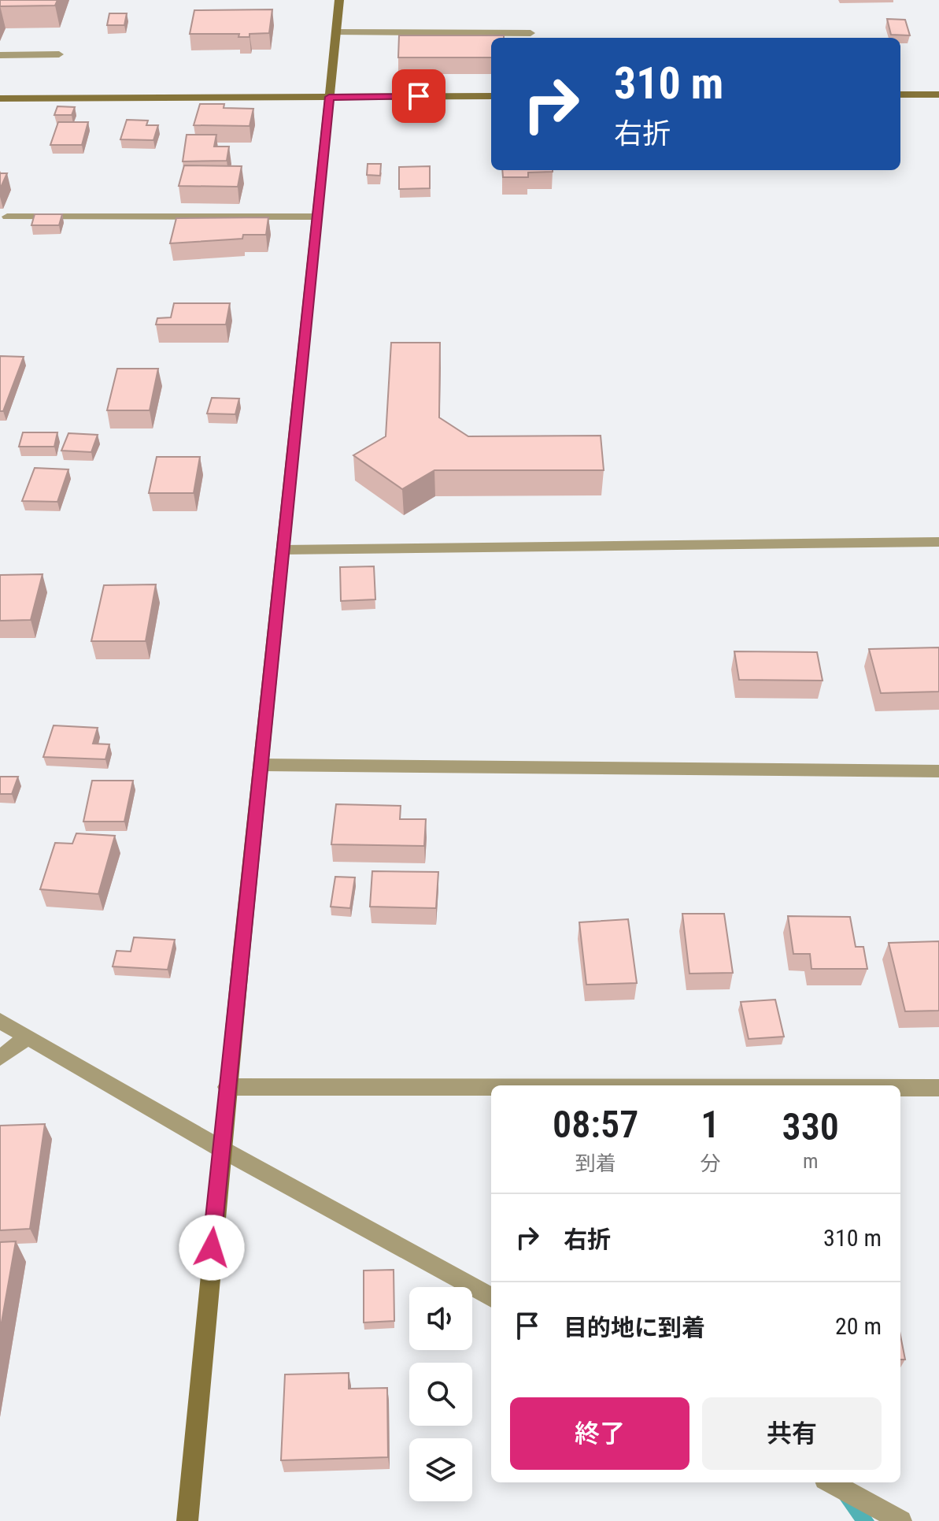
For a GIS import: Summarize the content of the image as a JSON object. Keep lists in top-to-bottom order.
{
  "page": {
    "turn": ["310 m", "右折"],
    "eta": [
      "08:57",
      "到着",
      "1",
      "分",
      "330",
      "m"
    ],
    "list": [
      {
        "name": "右折",
        "value": "310 m"
      },
      {
        "name": "目的地に到着",
        "value": "20 m"
      }
    ],
    "buttons": ["終了", "共有"]
  }
}
